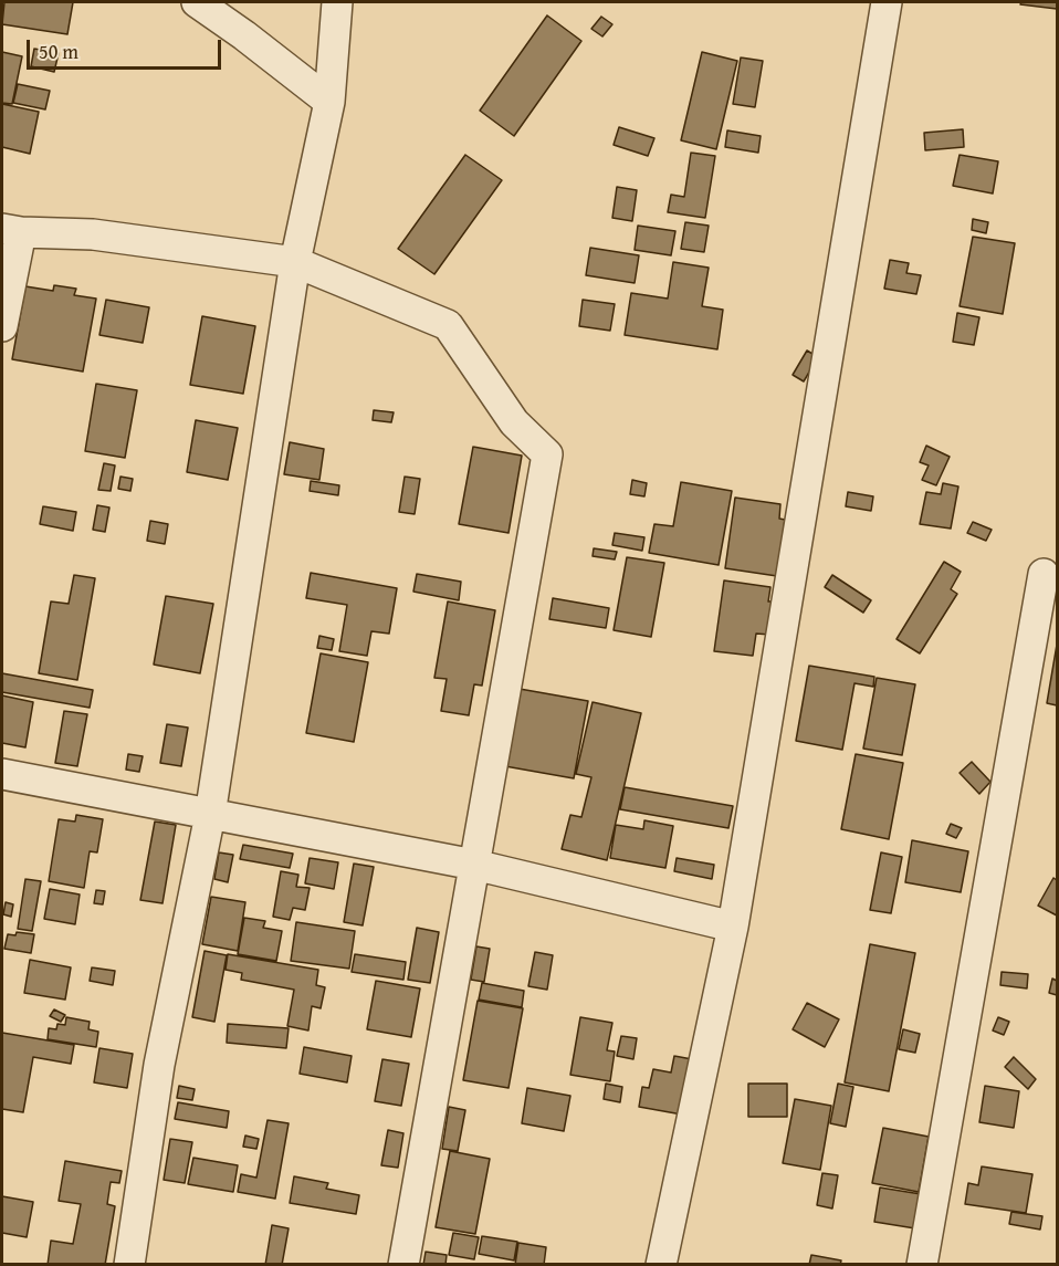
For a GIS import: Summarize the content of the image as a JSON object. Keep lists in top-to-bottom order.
{
  "scale_bar": "50 m"
}
